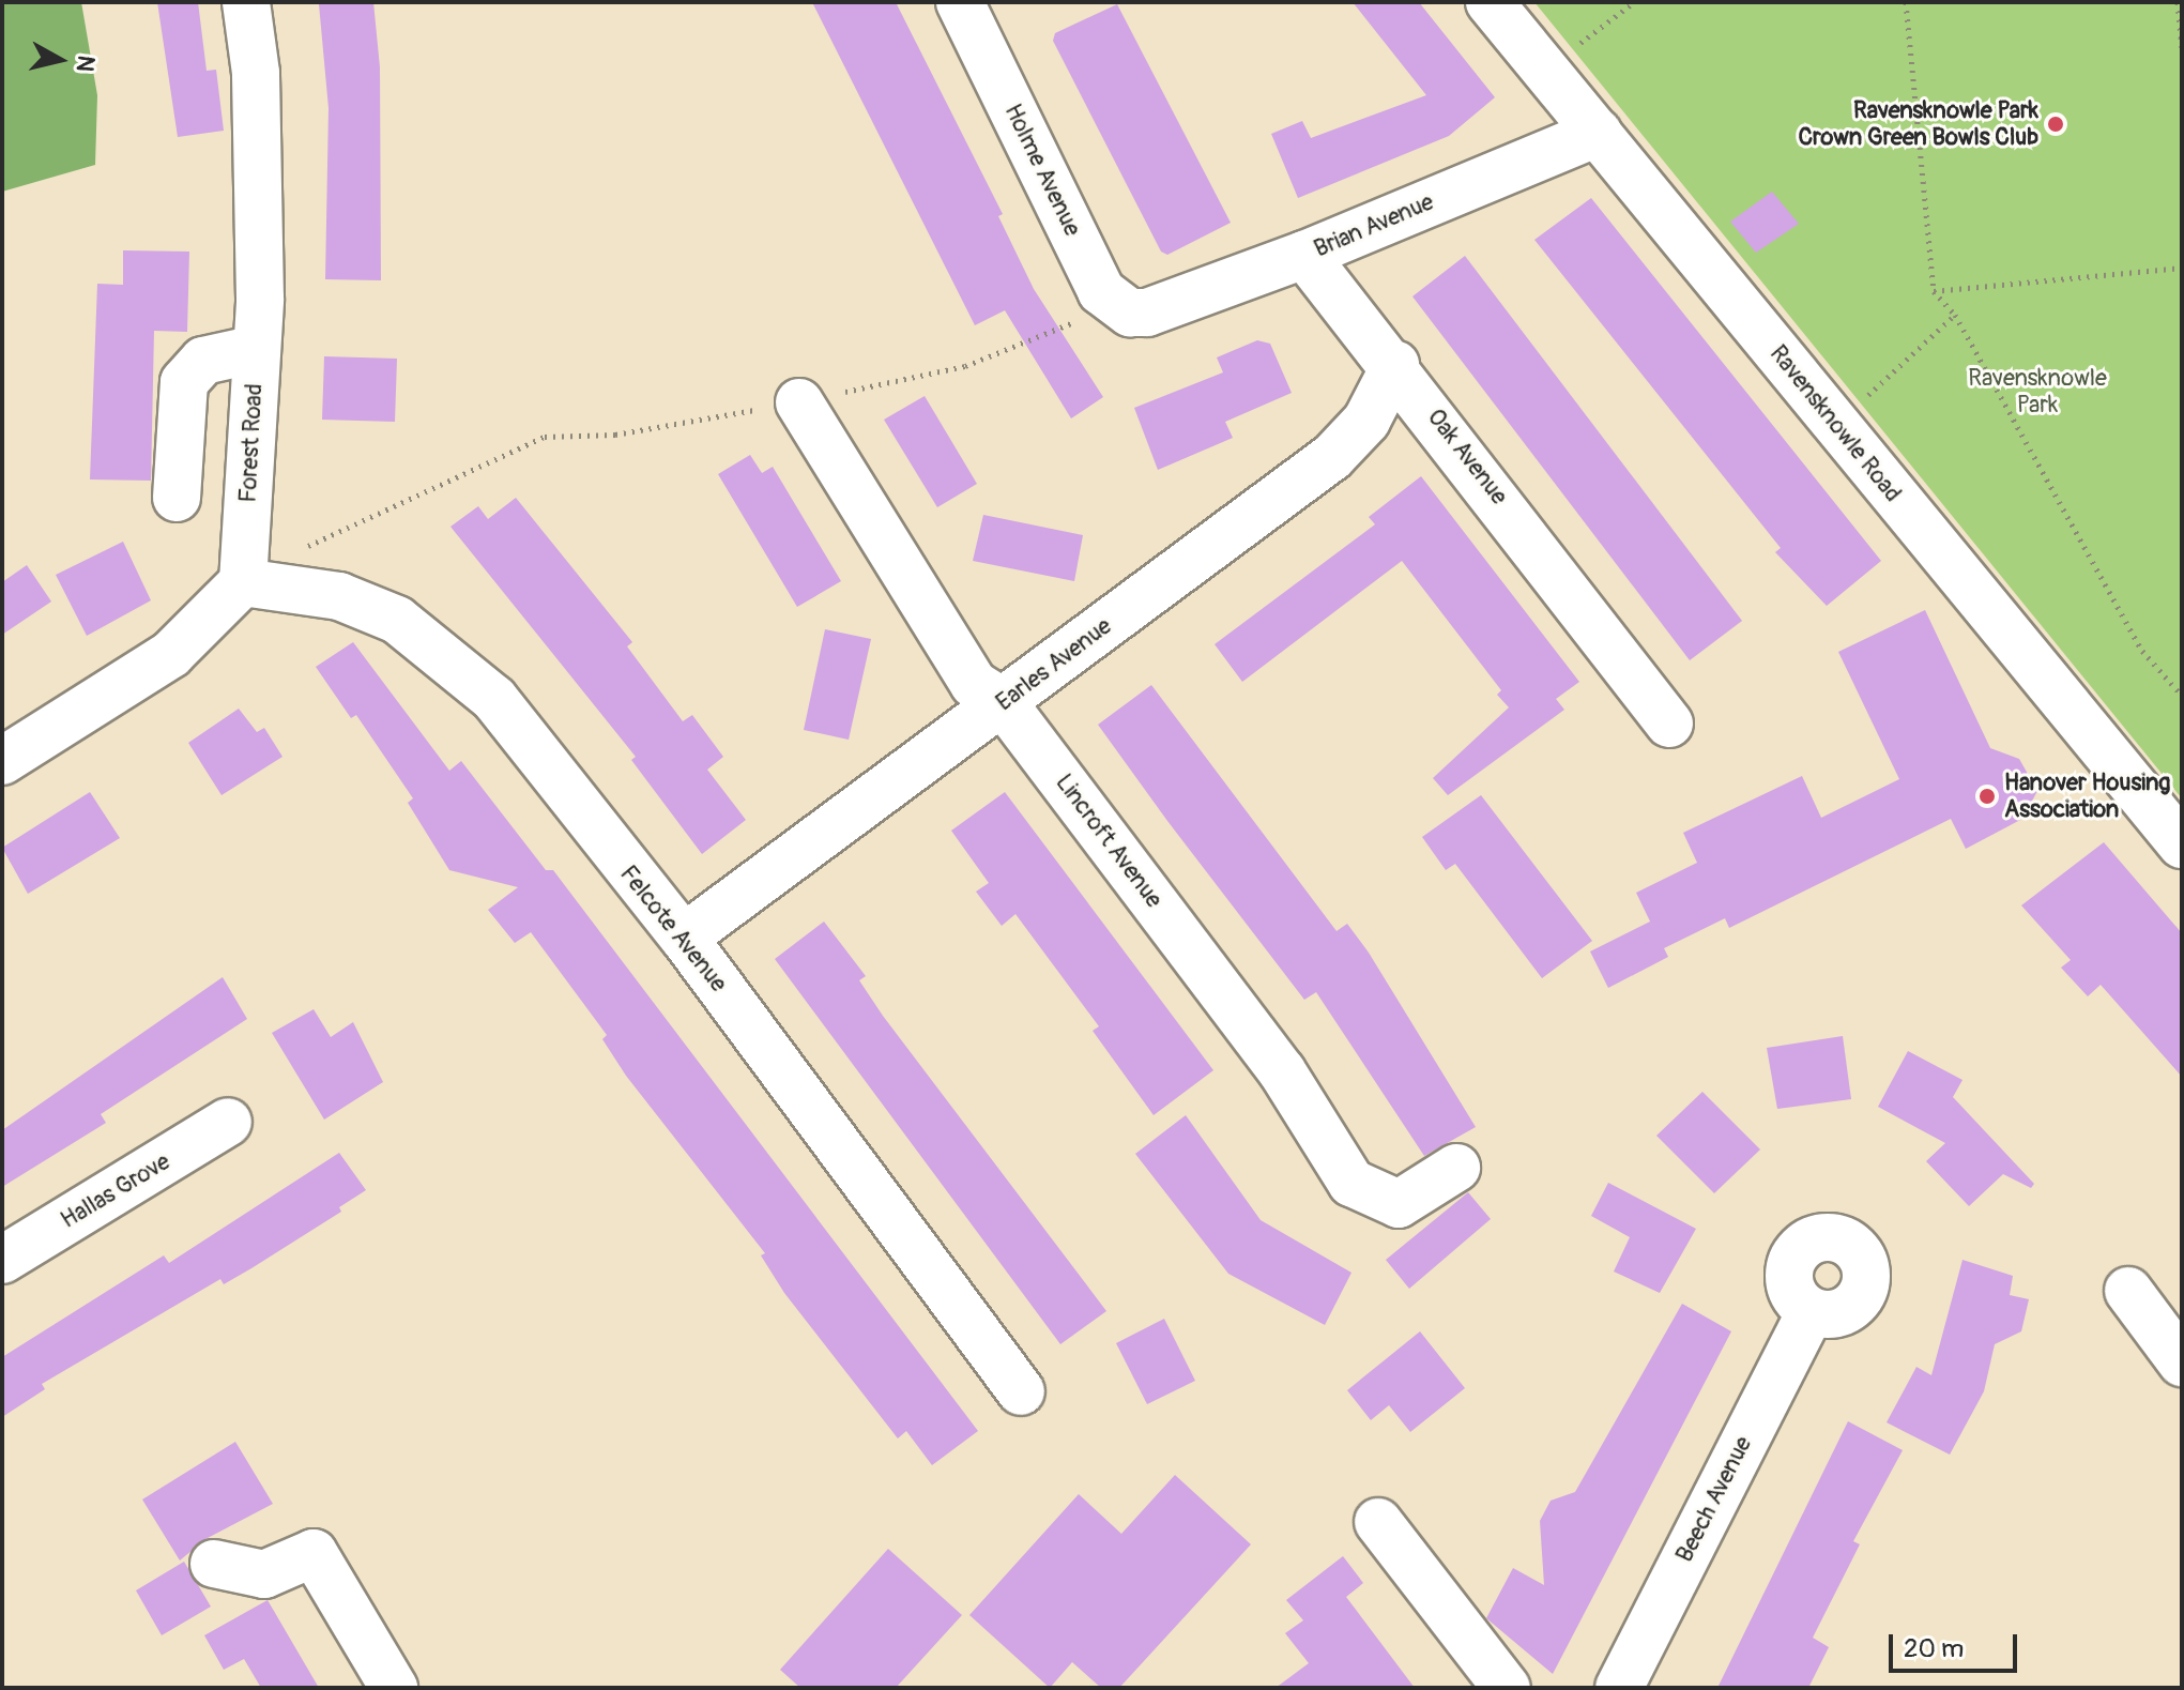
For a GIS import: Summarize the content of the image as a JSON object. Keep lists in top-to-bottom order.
{
  "streets": {
    "street": [
      "Holme Avenue",
      "Brian Avenue",
      "Ravensknowle Road",
      "Forest Road",
      "Oak Avenue",
      "Earles Avenue",
      "Lincroft Avenue",
      "Felcote Avenue",
      "Hallas Grove",
      "Beech Avenue"
    ]
  },
  "crossings": [
    ["Holme Avenue", "Brian Avenue"],
    ["Brian Avenue", "Ravensknowle Road"],
    ["Brian Avenue", "Oak Avenue"],
    ["Forest Road", "Felcote Avenue"],
    ["Oak Avenue", "Earles Avenue"],
    ["Earles Avenue", "Lincroft Avenue"],
    ["Earles Avenue", "Felcote Avenue"]
  ],
  "parks": ["Ravensknowle Park"],
  "places": ["Ravensknowle Park Crown Green Bowls Club", "Hanover Housing Association"],
  "scale_bar": "20 m",
  "north": "right"
}
